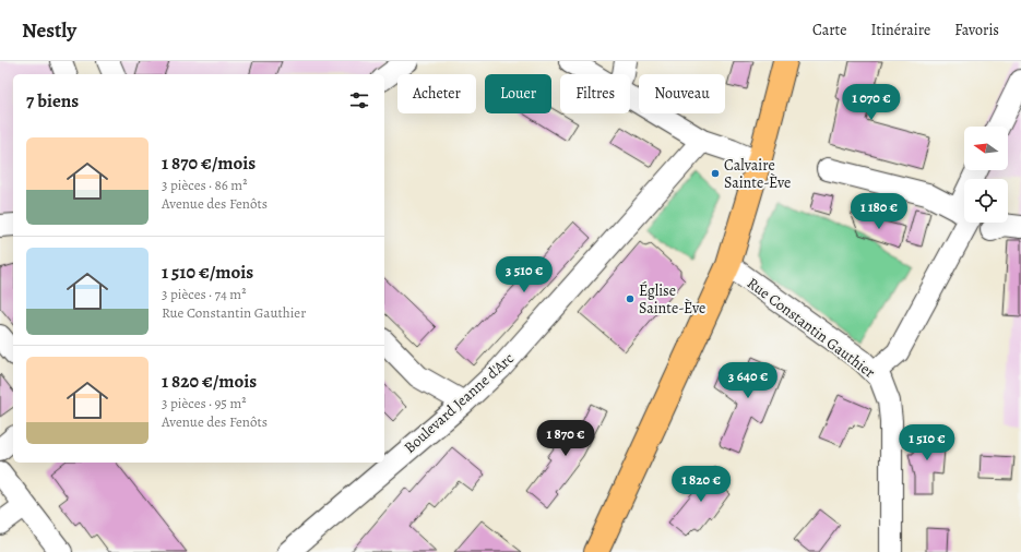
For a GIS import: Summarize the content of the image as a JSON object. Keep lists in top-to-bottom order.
{
  "streets": {
    "street": ["Rue Constantin Gauthier", "Boulevard Jeanne d'Arc"]
  },
  "places": ["Calvaire Sainte-Ève", "Église Sainte-Ève"],
  "north": "left",
  "page": {
    "header": "Nestly",
    "nav": ["Carte", "Itinéraire", "Favoris"],
    "chip": [
      "Acheter",
      "Louer",
      "Filtres",
      "Nouveau"
    ],
    "heading": "7 biens",
    "price": [
      "1 070 €",
      "1 180 €",
      "3 510 €",
      "3 640 €",
      "1 870 €",
      "1 510 €",
      "1 820 €"
    ],
    "list": [
      {
        "name": "1 870 €/mois",
        "note": "3 pièces · 86 m² · Avenue des Fenôts"
      },
      {
        "name": "1 510 €/mois",
        "note": "3 pièces · 74 m² · Rue Constantin Gauthier"
      },
      {
        "name": "1 820 €/mois",
        "note": "3 pièces · 95 m² · Avenue des Fenôts"
      }
    ]
  }
}
